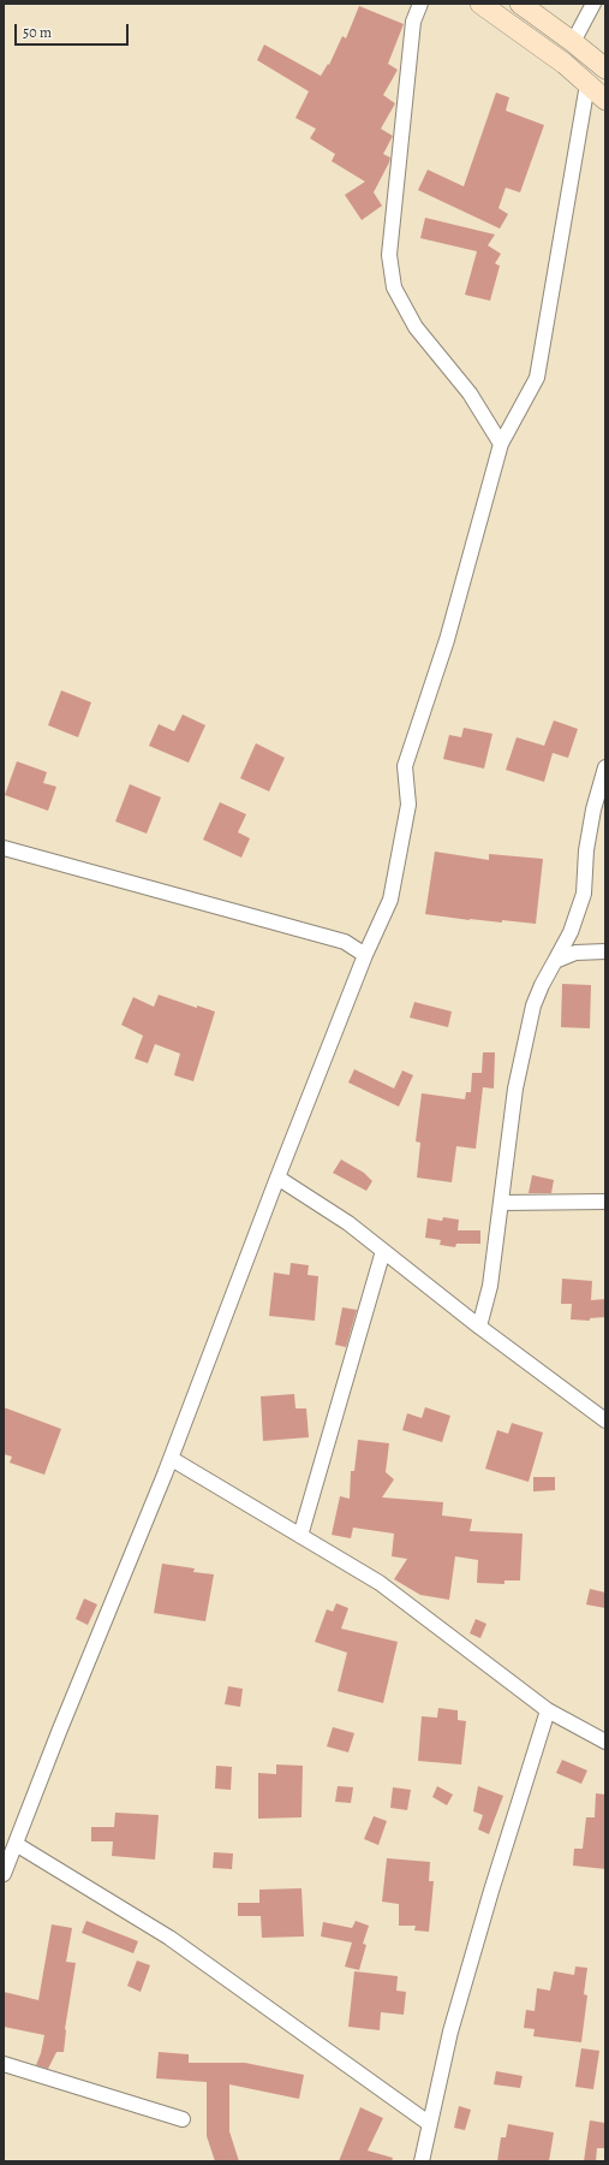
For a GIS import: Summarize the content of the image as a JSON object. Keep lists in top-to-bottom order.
{
  "scale_bar": "50 m"
}
